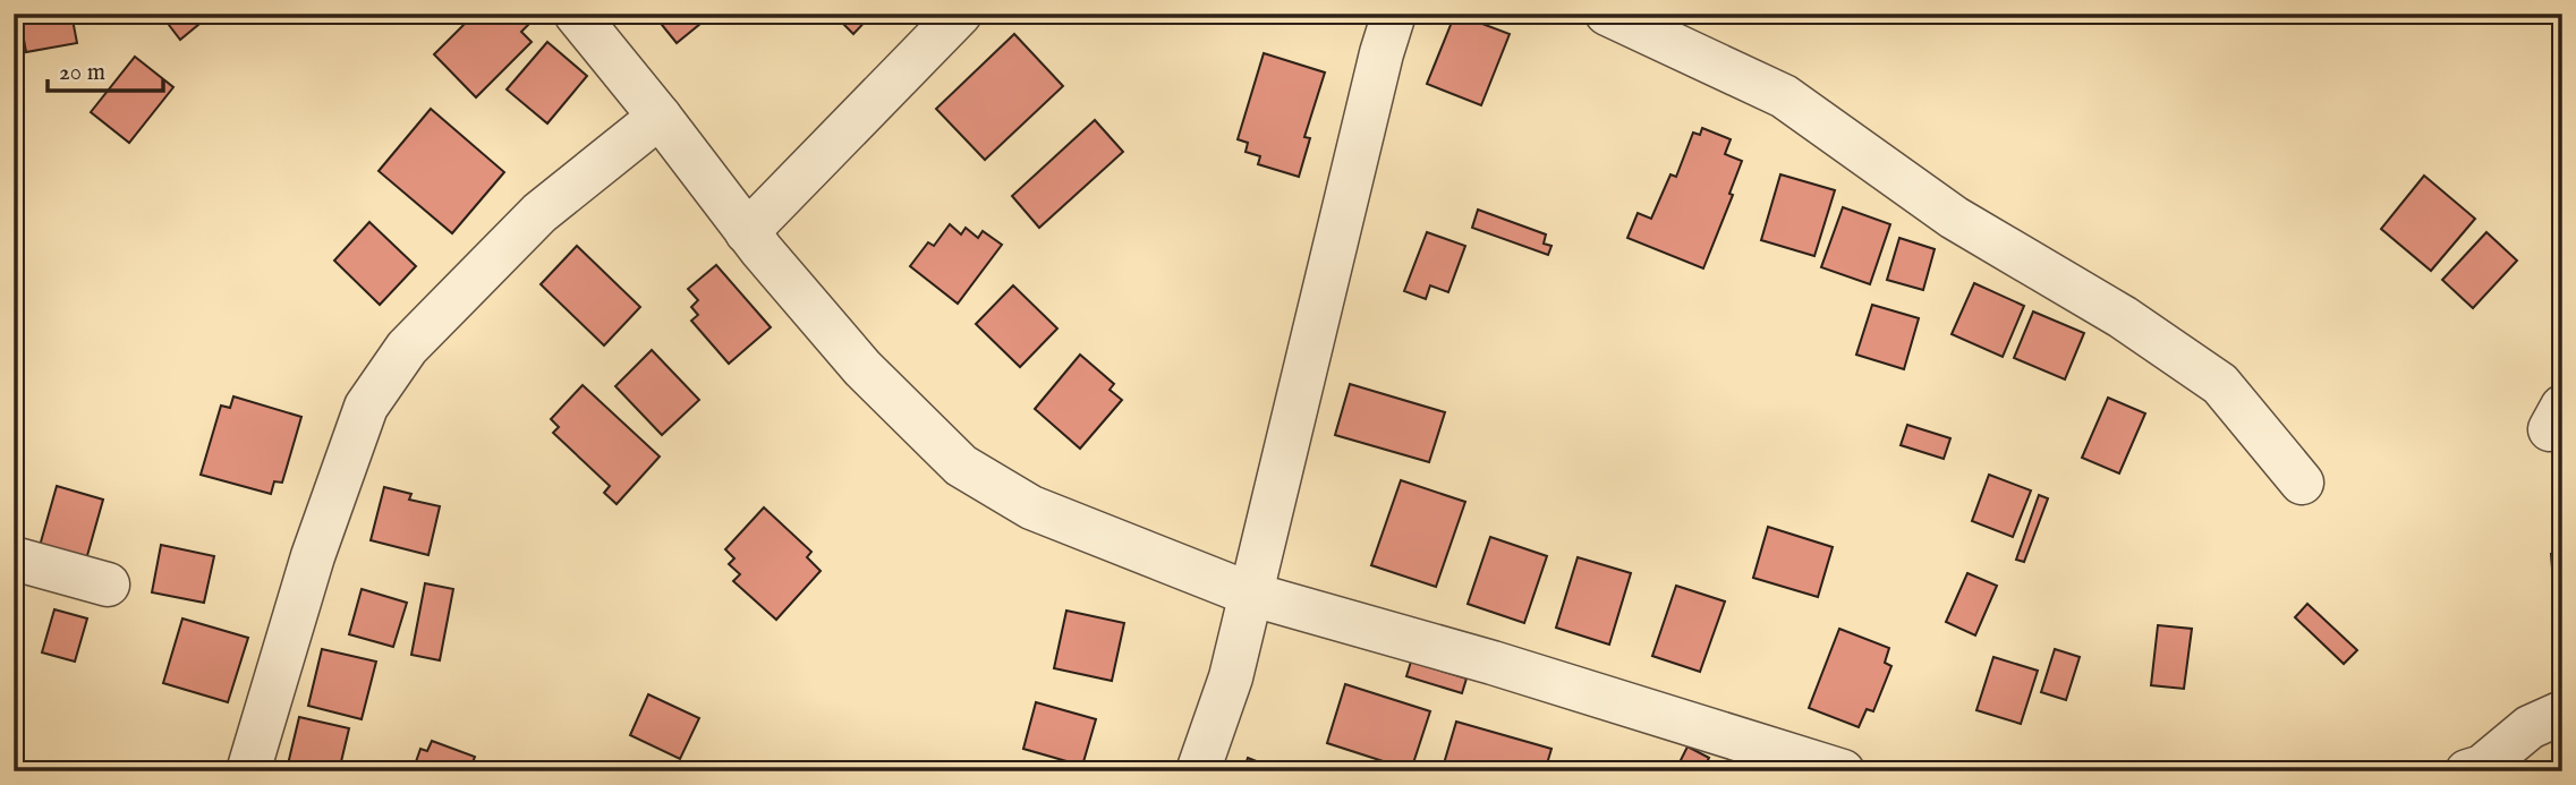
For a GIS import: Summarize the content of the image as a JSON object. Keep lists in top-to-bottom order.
{
  "scale_bar": "20 m"
}
